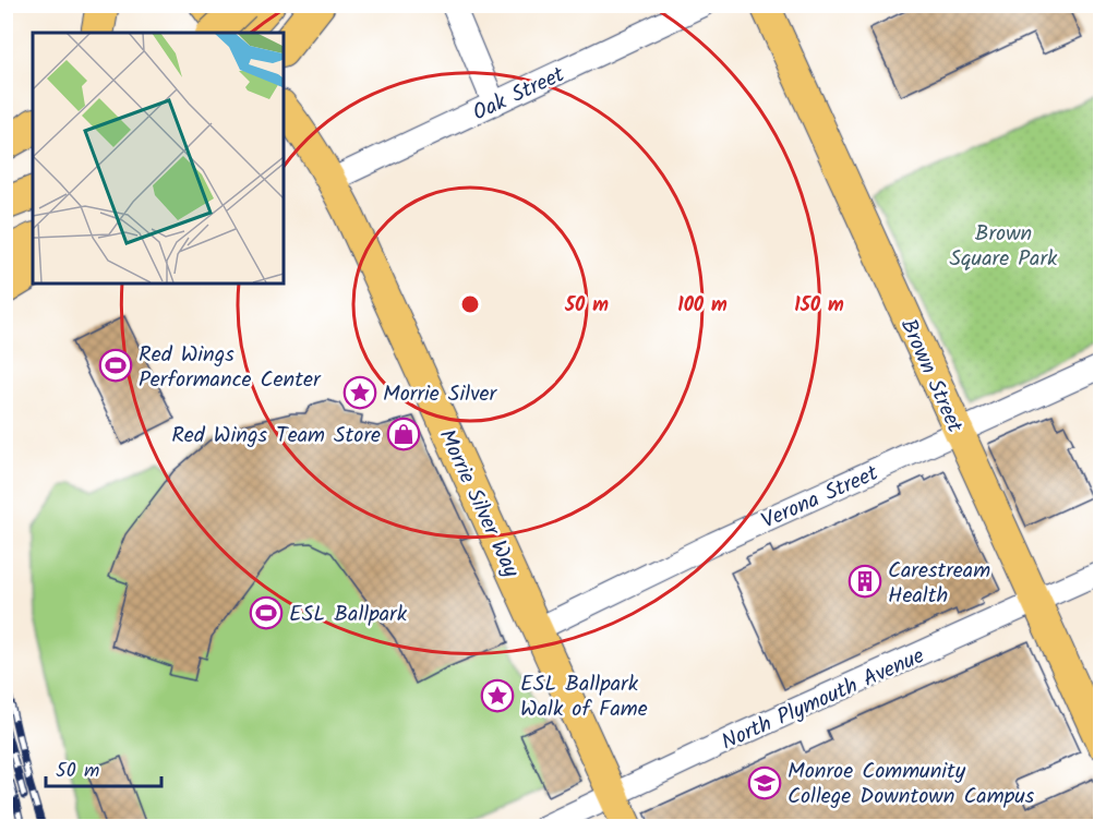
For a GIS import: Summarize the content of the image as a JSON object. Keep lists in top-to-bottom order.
{
  "streets": {
    "main road": ["Brown Street", "Morrie Silver Way"],
    "street": ["Oak Street", "Verona Street", "North Plymouth Avenue"]
  },
  "crossings": [
    ["Oak Street", "Morrie Silver Way"],
    ["Brown Street", "Verona Street"],
    ["Brown Street", "North Plymouth Avenue"],
    ["Verona Street", "Morrie Silver Way"],
    ["Morrie Silver Way", "North Plymouth Avenue"]
  ],
  "parks": ["Brown Square Park"],
  "places": {
    "sports": ["Red Wings Performance Center", "ESL Ballpark"],
    "place": ["Morrie Silver", "ESL Ballpark Walk of Fame"],
    "shop": ["Red Wings Team Store"],
    "building": ["Carestream Health"],
    "school or university": ["Monroe Community College Downtown Campus"]
  },
  "scale_bar": "50 m",
  "rings": ["50 m", "100 m", "150 m"]
}
